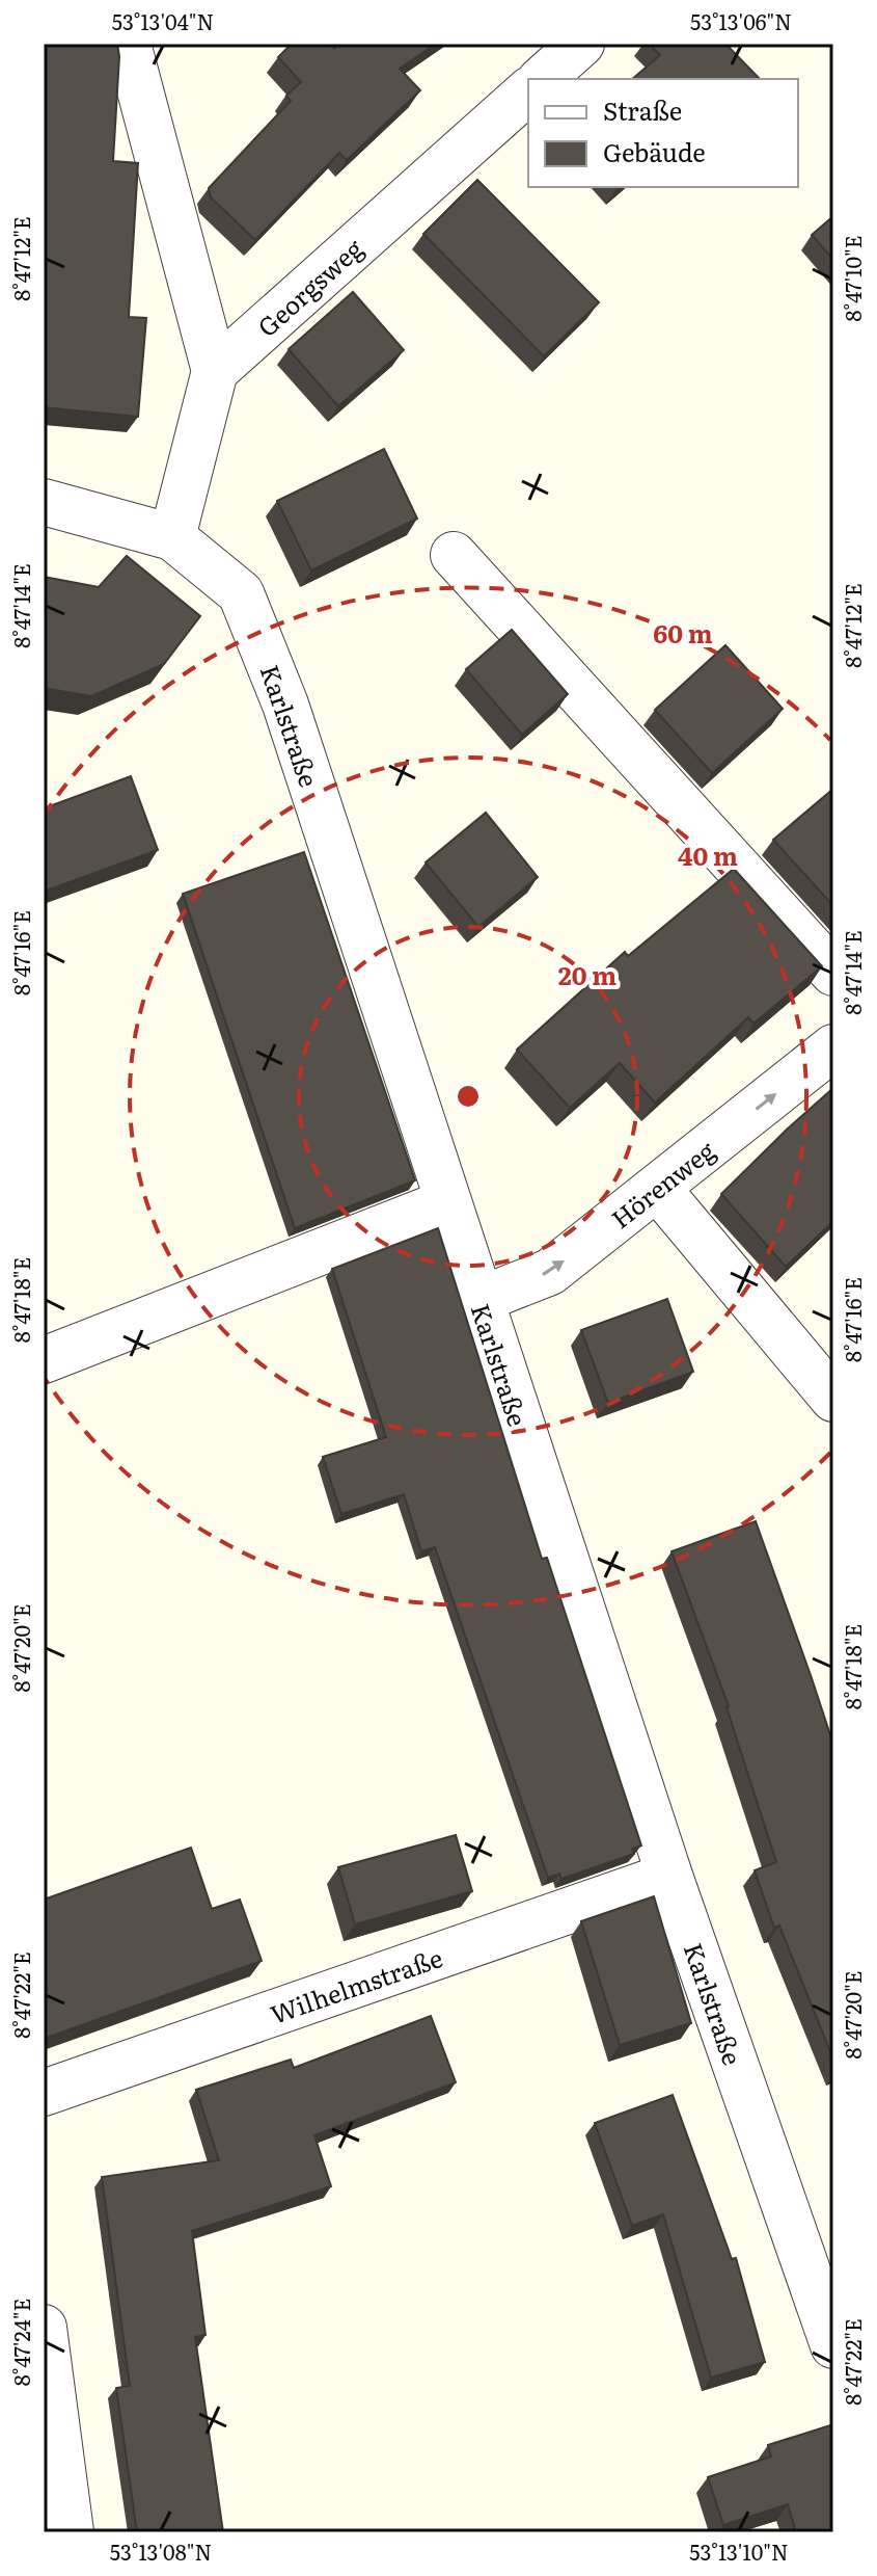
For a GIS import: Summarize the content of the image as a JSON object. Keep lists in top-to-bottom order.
{
  "streets": {
    "street": [
      "Georgsweg",
      "Karlstraße",
      "Hörenweg",
      "Wilhelmstraße"
    ]
  },
  "crossings": [
    ["Karlstraße", "Hörenweg"],
    ["Karlstraße", "Wilhelmstraße"]
  ],
  "one_way": ["Hörenweg"],
  "legend": ["Straße", "Gebäude"],
  "coordinates": [
    "53°13'04\"N",
    "53°13'06\"N",
    "8°47'12\"E",
    "8°47'10\"E",
    "8°47'14\"E",
    "8°47'16\"E",
    "8°47'18\"E",
    "8°47'20\"E",
    "8°47'22\"E",
    "8°47'24\"E",
    "53°13'08\"N",
    "53°13'10\"N"
  ],
  "rings": ["60 m", "40 m", "20 m"]
}
